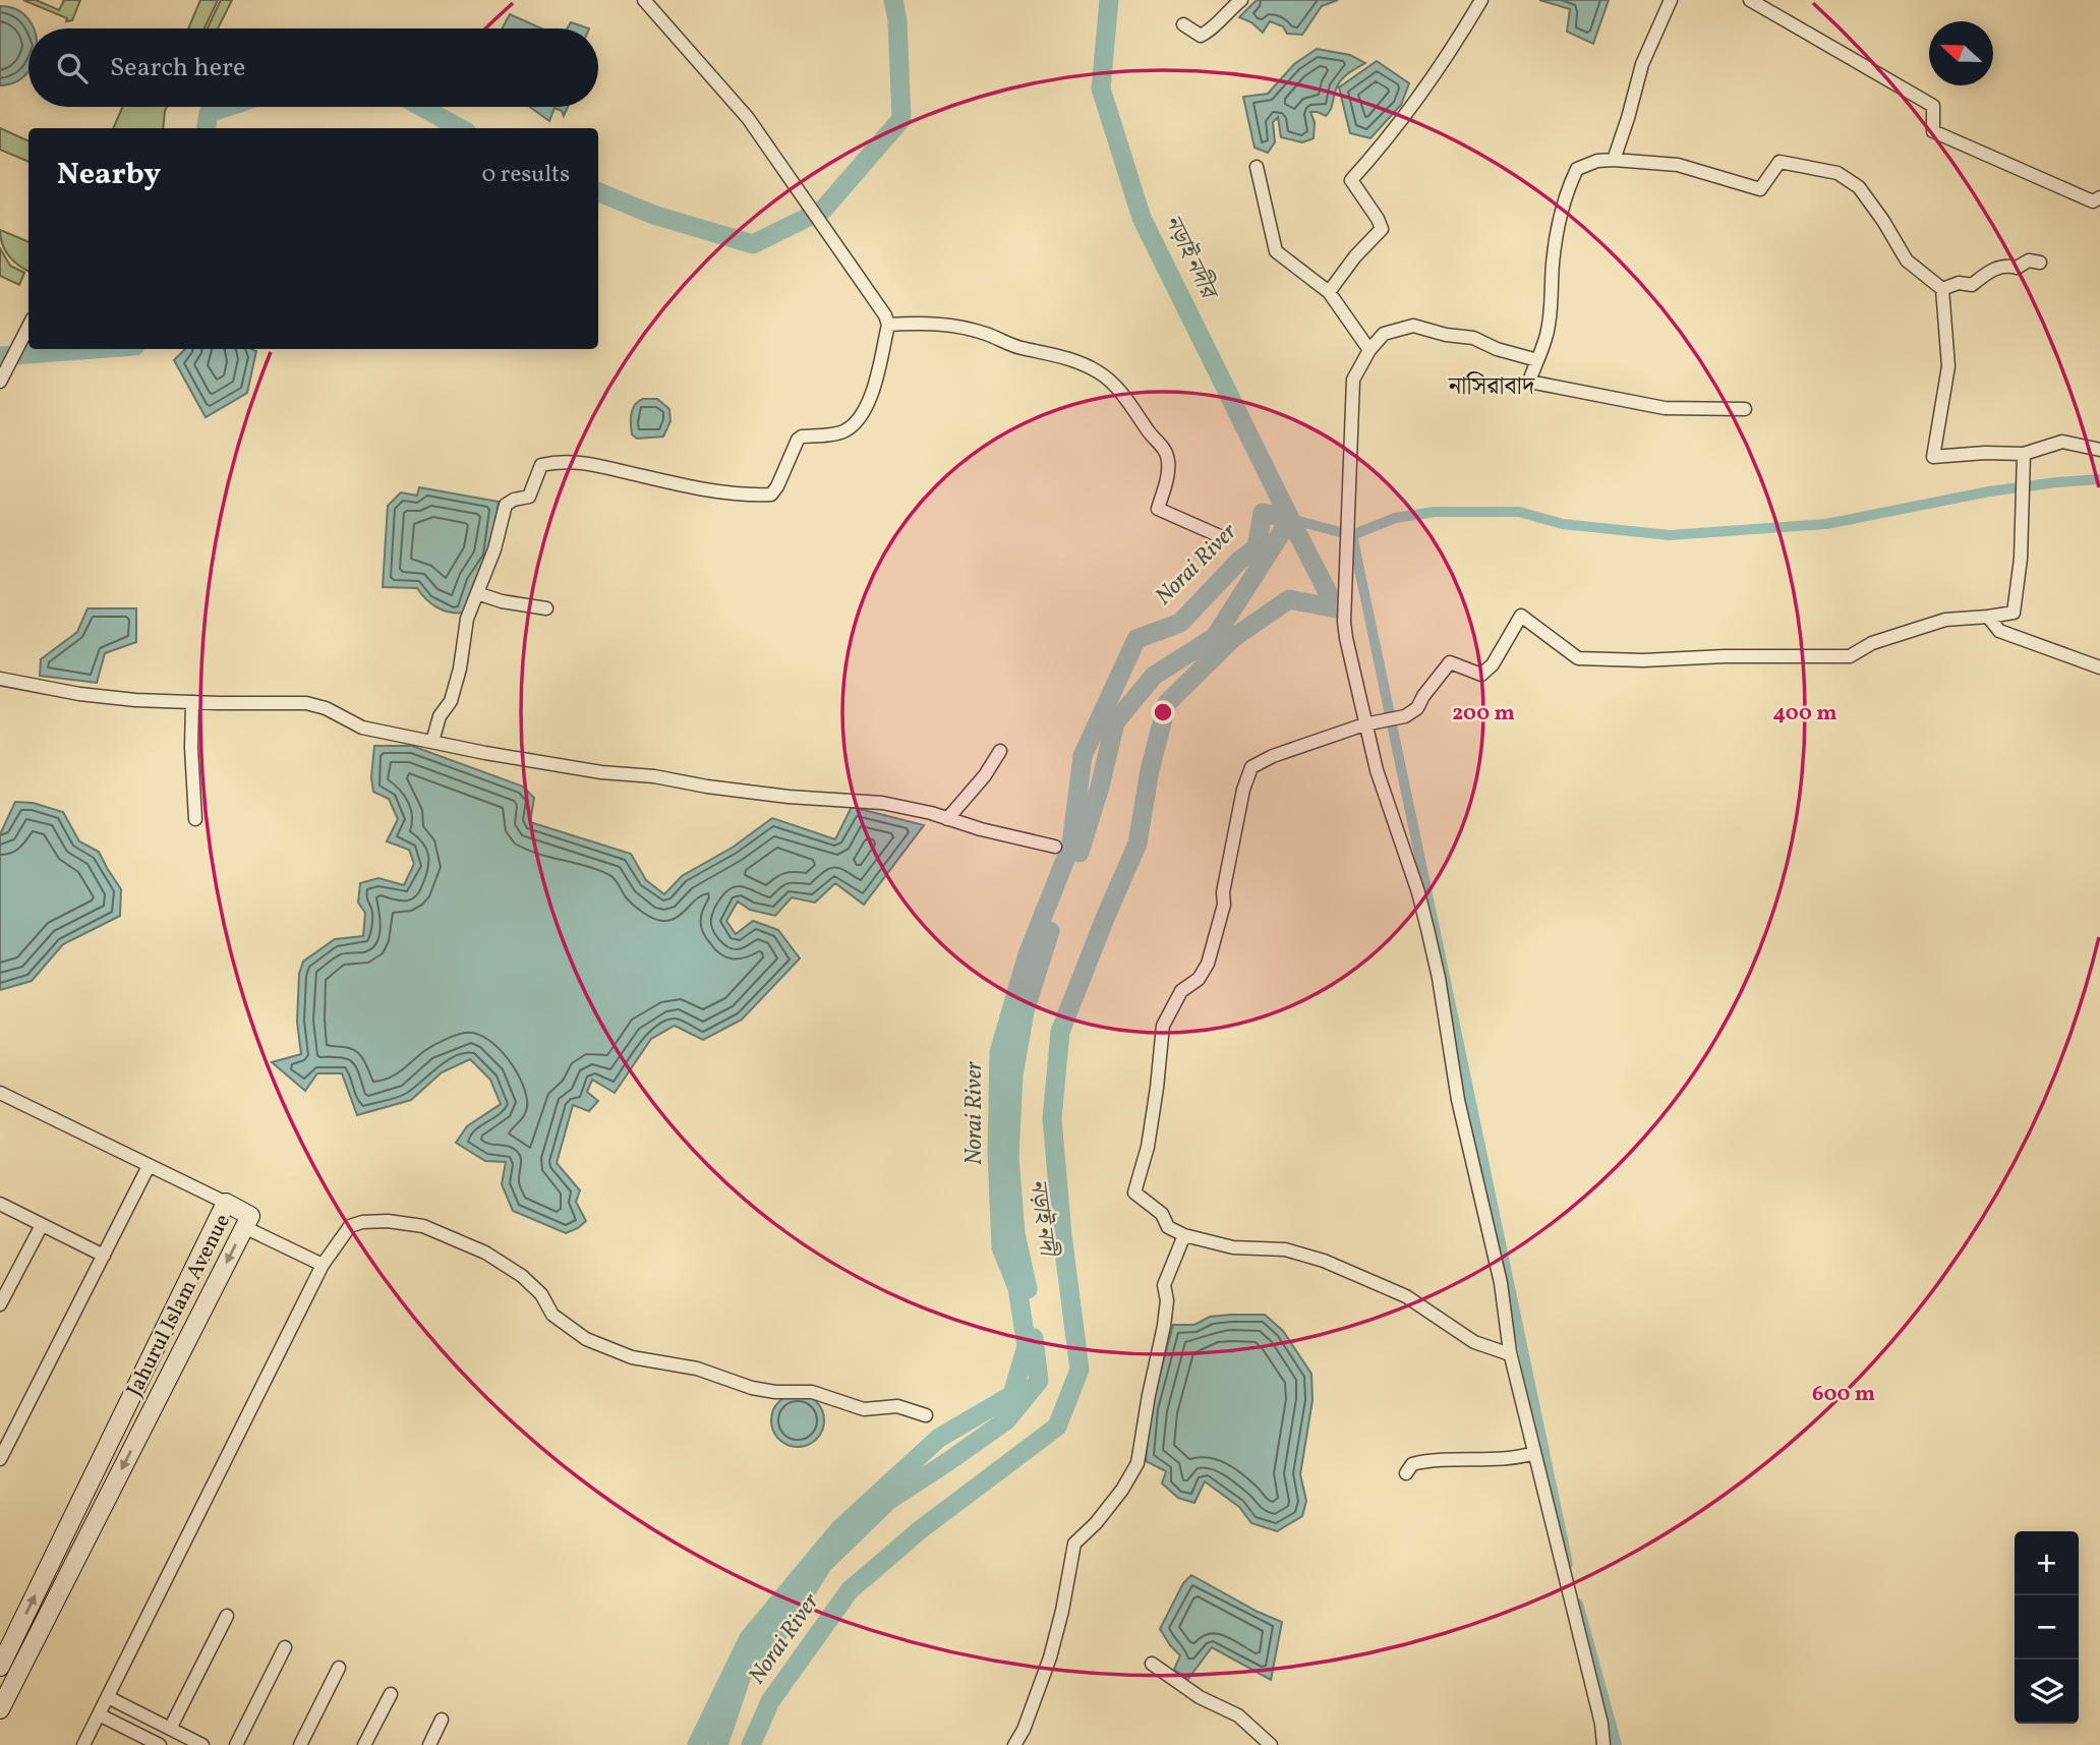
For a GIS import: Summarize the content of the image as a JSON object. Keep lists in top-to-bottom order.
{
  "streets": {
    "street": ["Jahurul Islam Avenue"]
  },
  "districts": ["নাসিরাবাদ"],
  "water": ["নড়াই নদীর", "Norai River", "নড়াই নদী"],
  "north": "left",
  "page": {
    "search": "Search here",
    "heading": ["Nearby", "0 results"],
    "map_buttons": ["+", "−"]
  },
  "rings": ["200 m", "400 m", "600 m"]
}
